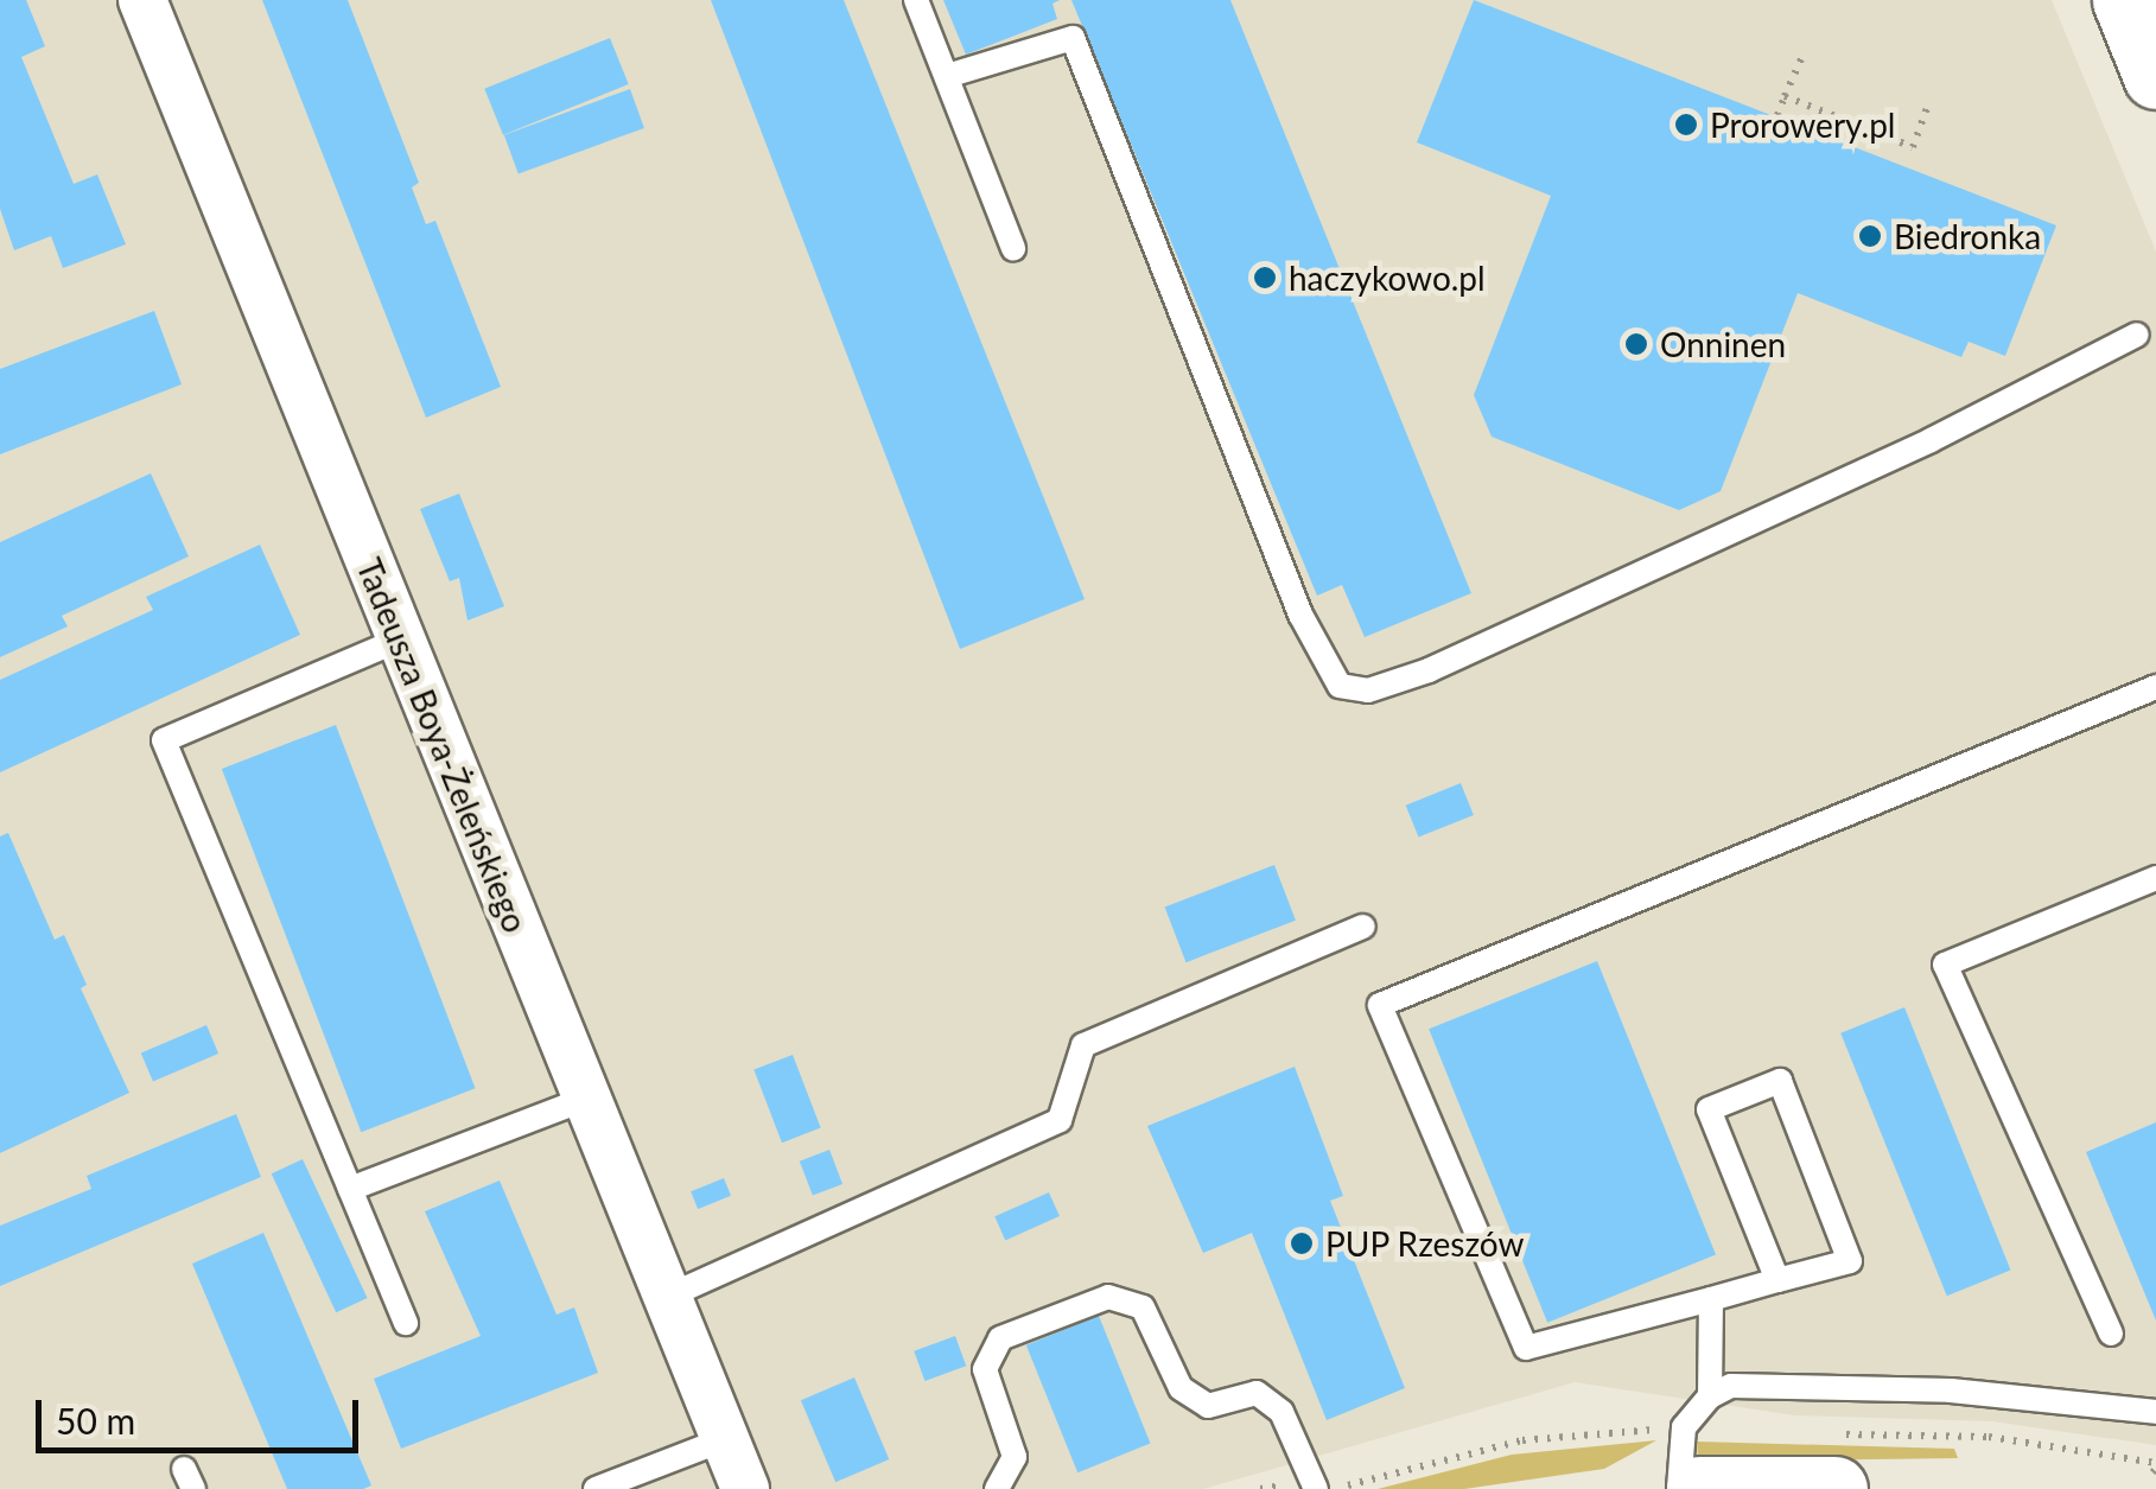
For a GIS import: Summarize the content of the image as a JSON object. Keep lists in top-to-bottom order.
{
  "streets": {
    "street": ["Tadeusza Boya-Żeleńskiego"]
  },
  "places": [
    "Prorowery.pl",
    "Biedronka",
    "haczykowo.pl",
    "Onninen",
    "PUP Rzeszów"
  ],
  "scale_bar": "50 m"
}
